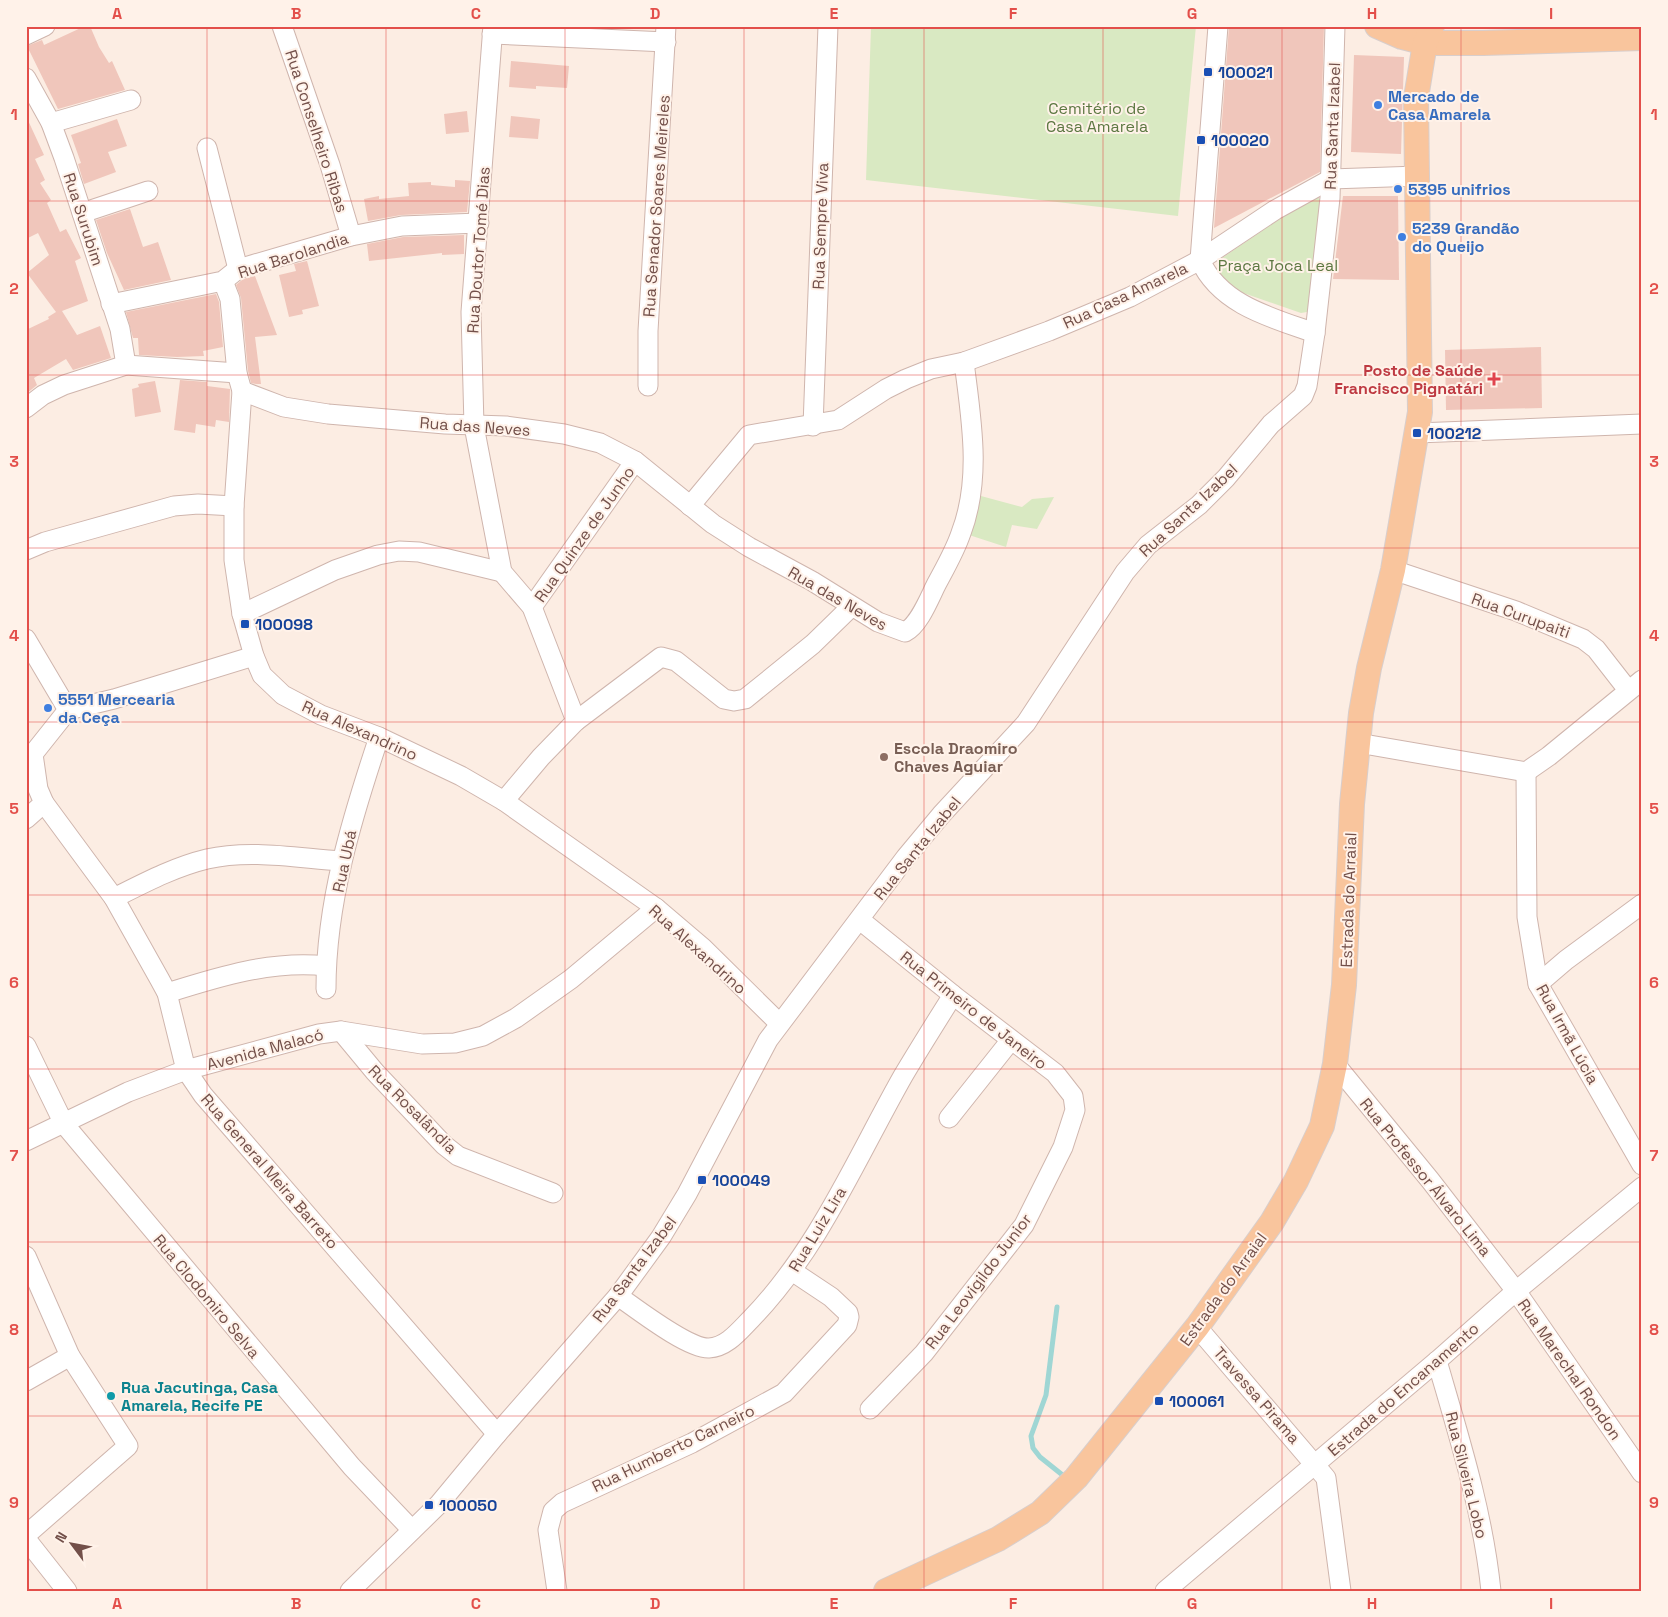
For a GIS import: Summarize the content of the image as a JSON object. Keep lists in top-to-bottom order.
{
  "streets": {
    "main road": ["Estrada do Arraial"],
    "street": [
      "Rua Santa Izabel",
      "Rua Conselheiro Ribas",
      "Rua Senador Soares Meireles",
      "Rua Surubim",
      "Rua Sempre Viva",
      "Rua Doutor Tomé Dias",
      "Rua Barolandia",
      "Rua Casa Amarela",
      "Rua das Neves",
      "Rua Quinze de Junho",
      "Rua Curupaiti",
      "Rua Alexandrino",
      "Rua Ubá",
      "Rua Primeiro de Janeiro",
      "Rua Irmã Lúcia",
      "Avenida Malacó",
      "Rua Rosalândia",
      "Rua General Meira Barreto",
      "Rua Professor Álvaro Lima",
      "Rua Luiz Lira",
      "Rua Leovigildo Junior",
      "Rua Clodomiro Selva",
      "Rua Marechal Rondon",
      "Estrada do Encanamento",
      "Travessa Pirama",
      "Rua Humberto Carneiro",
      "Rua Silveira Lobo"
    ]
  },
  "crossings": [
    ["Rua Santa Izabel", "Rua Casa Amarela"],
    ["Rua Santa Izabel", "Rua Alexandrino"],
    ["Rua Santa Izabel", "Rua Primeiro de Janeiro"],
    ["Rua Santa Izabel", "Rua General Meira Barreto"],
    ["Rua Santa Izabel", "Rua Luiz Lira"],
    ["Rua Santa Izabel", "Rua Clodomiro Selva"],
    ["Rua Conselheiro Ribas", "Rua Barolandia"],
    ["Rua Surubim", "Rua Barolandia"],
    ["Rua Sempre Viva", "Rua Casa Amarela"],
    ["Rua Doutor Tomé Dias", "Rua Barolandia"],
    ["Rua Doutor Tomé Dias", "Rua das Neves"],
    ["Rua Barolandia", "Rua Alexandrino"],
    ["Rua Casa Amarela", "Rua das Neves"],
    ["Rua Casa Amarela", "Estrada do Arraial"],
    ["Rua das Neves", "Rua Quinze de Junho"],
    ["Rua das Neves", "Rua Alexandrino"],
    ["Rua Curupaiti", "Estrada do Arraial"],
    ["Rua Alexandrino", "Rua Ubá"],
    ["Rua Alexandrino", "Avenida Malacó"],
    ["Estrada do Arraial", "Rua Professor Álvaro Lima"],
    ["Estrada do Arraial", "Travessa Pirama"],
    ["Rua Primeiro de Janeiro", "Rua Luiz Lira"],
    ["Rua Primeiro de Janeiro", "Rua Leovigildo Junior"],
    ["Avenida Malacó", "Rua Rosalândia"],
    ["Avenida Malacó", "Rua General Meira Barreto"],
    ["Avenida Malacó", "Rua Clodomiro Selva"],
    ["Rua Professor Álvaro Lima", "Rua Marechal Rondon"],
    ["Rua Professor Álvaro Lima", "Estrada do Encanamento"],
    ["Rua Luiz Lira", "Rua Humberto Carneiro"],
    ["Rua Marechal Rondon", "Estrada do Encanamento"],
    ["Estrada do Encanamento", "Travessa Pirama"],
    ["Estrada do Encanamento", "Rua Silveira Lobo"]
  ],
  "parks": ["Cemitério de Casa Amarela", "Praça Joca Leal"],
  "places": {
    "transit": [
      "100021",
      "100020",
      "100212",
      "100098",
      "100049",
      "100061",
      "100050"
    ],
    "other": [
      "Mercado de Casa Amarela",
      "5395 unifrios",
      "5239 Grandão do Queijo",
      "5551 Mercearia da Ceça",
      "Escola Draomiro Chaves Aguiar",
      "Rua Jacutinga, Casa Amarela, Recife PE"
    ],
    "health": ["Posto de Saúde Francisco Pignatári"]
  },
  "north": "top left",
  "grid": {
    "columns": [
      "A",
      "B",
      "C",
      "D",
      "E",
      "F",
      "G",
      "H",
      "I"
    ],
    "rows": [
      "1",
      "2",
      "3",
      "4",
      "5",
      "6",
      "7",
      "8",
      "9"
    ]
  }
}
